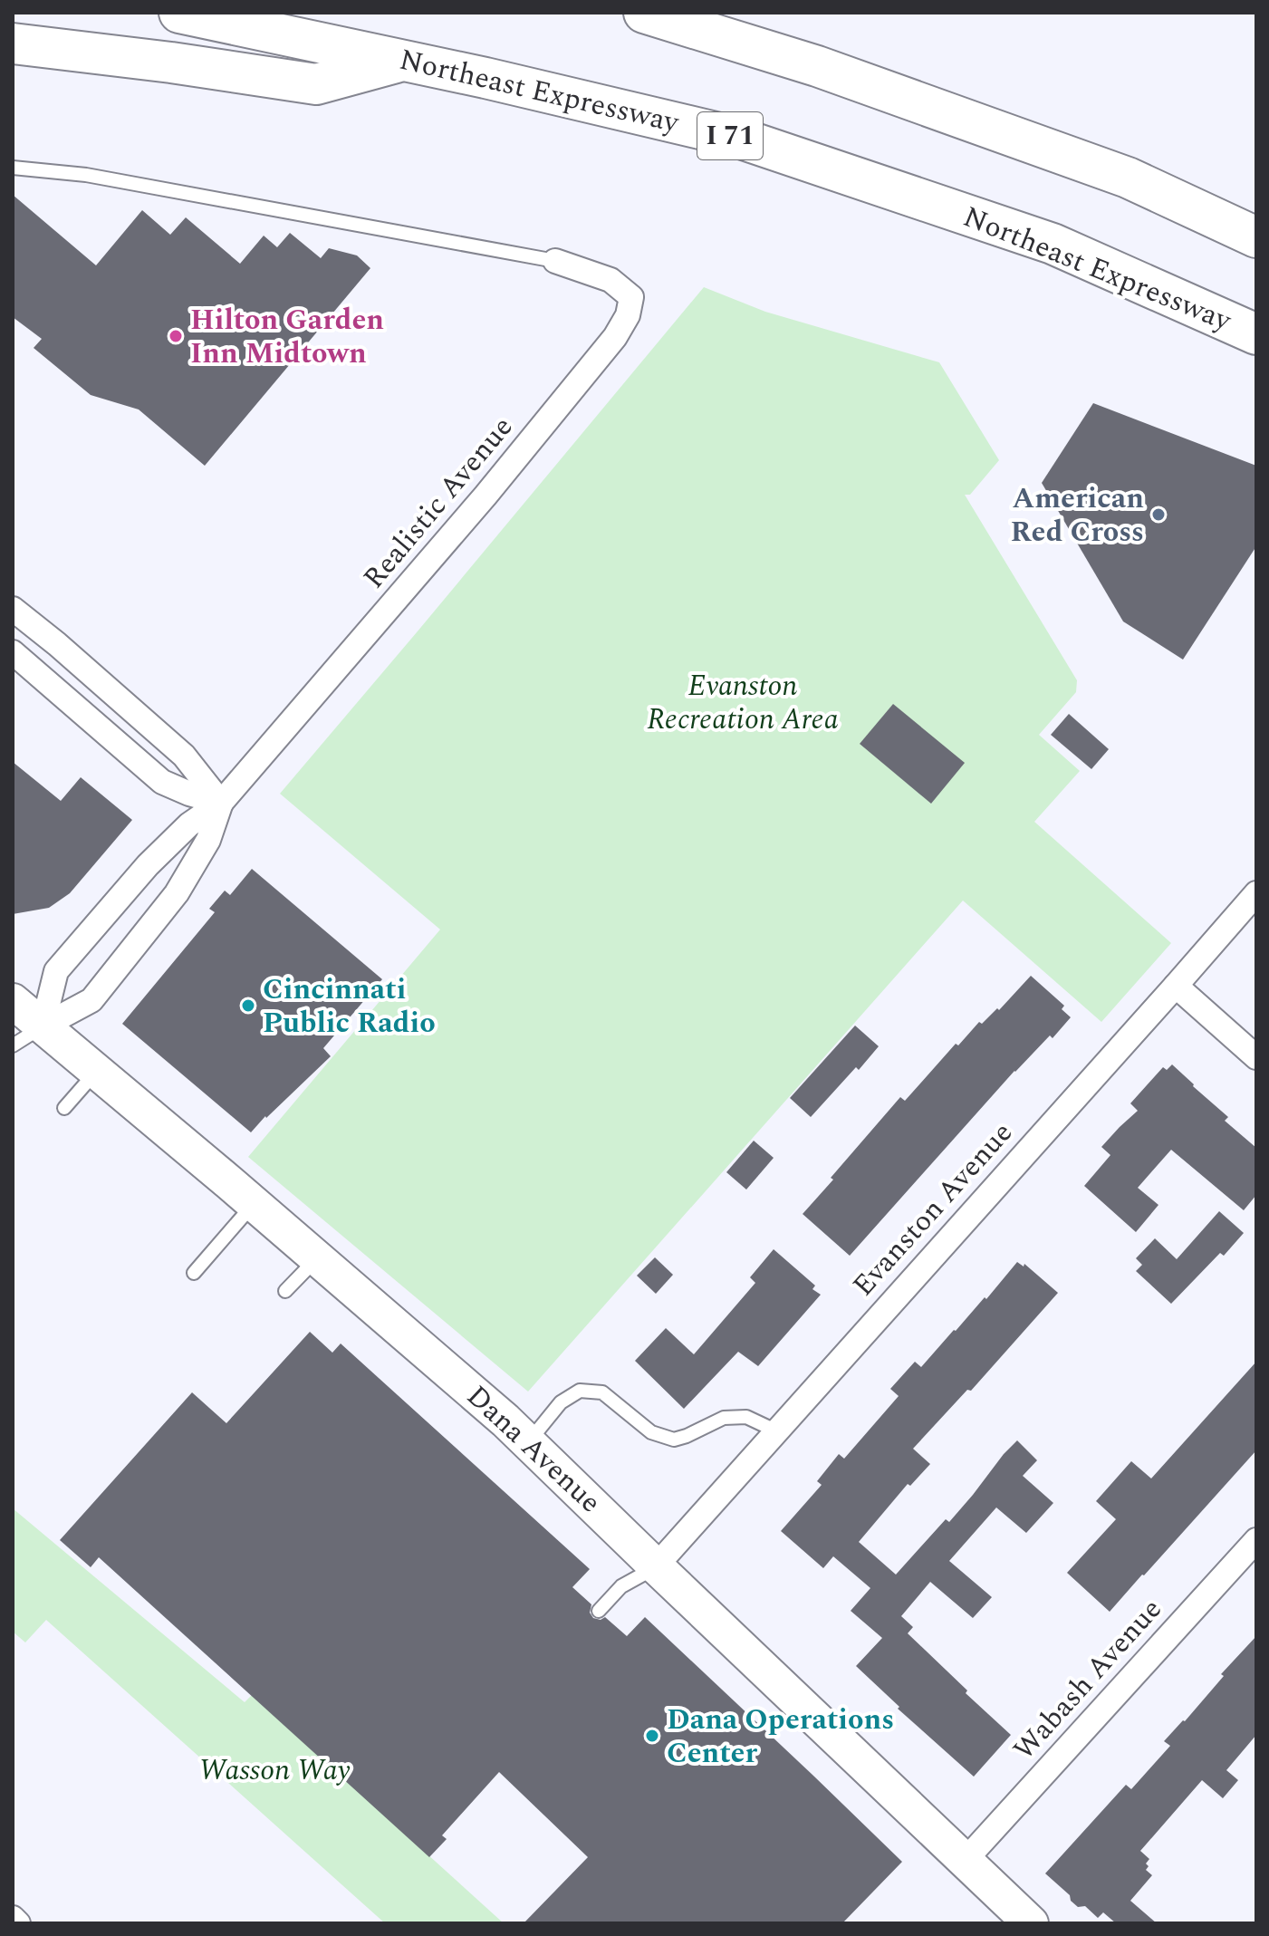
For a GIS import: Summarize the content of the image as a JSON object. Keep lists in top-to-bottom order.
{
  "streets": {
    "highway": ["Northeast Expressway", "I 71"],
    "street": [
      "Realistic Avenue",
      "Evanston Avenue",
      "Dana Avenue",
      "Wabash Avenue"
    ]
  },
  "crossings": [
    ["Realistic Avenue", "Dana Avenue"],
    ["Evanston Avenue", "Dana Avenue"],
    ["Dana Avenue", "Wabash Avenue"]
  ],
  "parks": ["Evanston Recreation Area", "Wasson Way"],
  "places": [
    "Hilton Garden Inn Midtown",
    "American Red Cross",
    "Cincinnati Public Radio",
    "Dana Operations Center"
  ]
}
